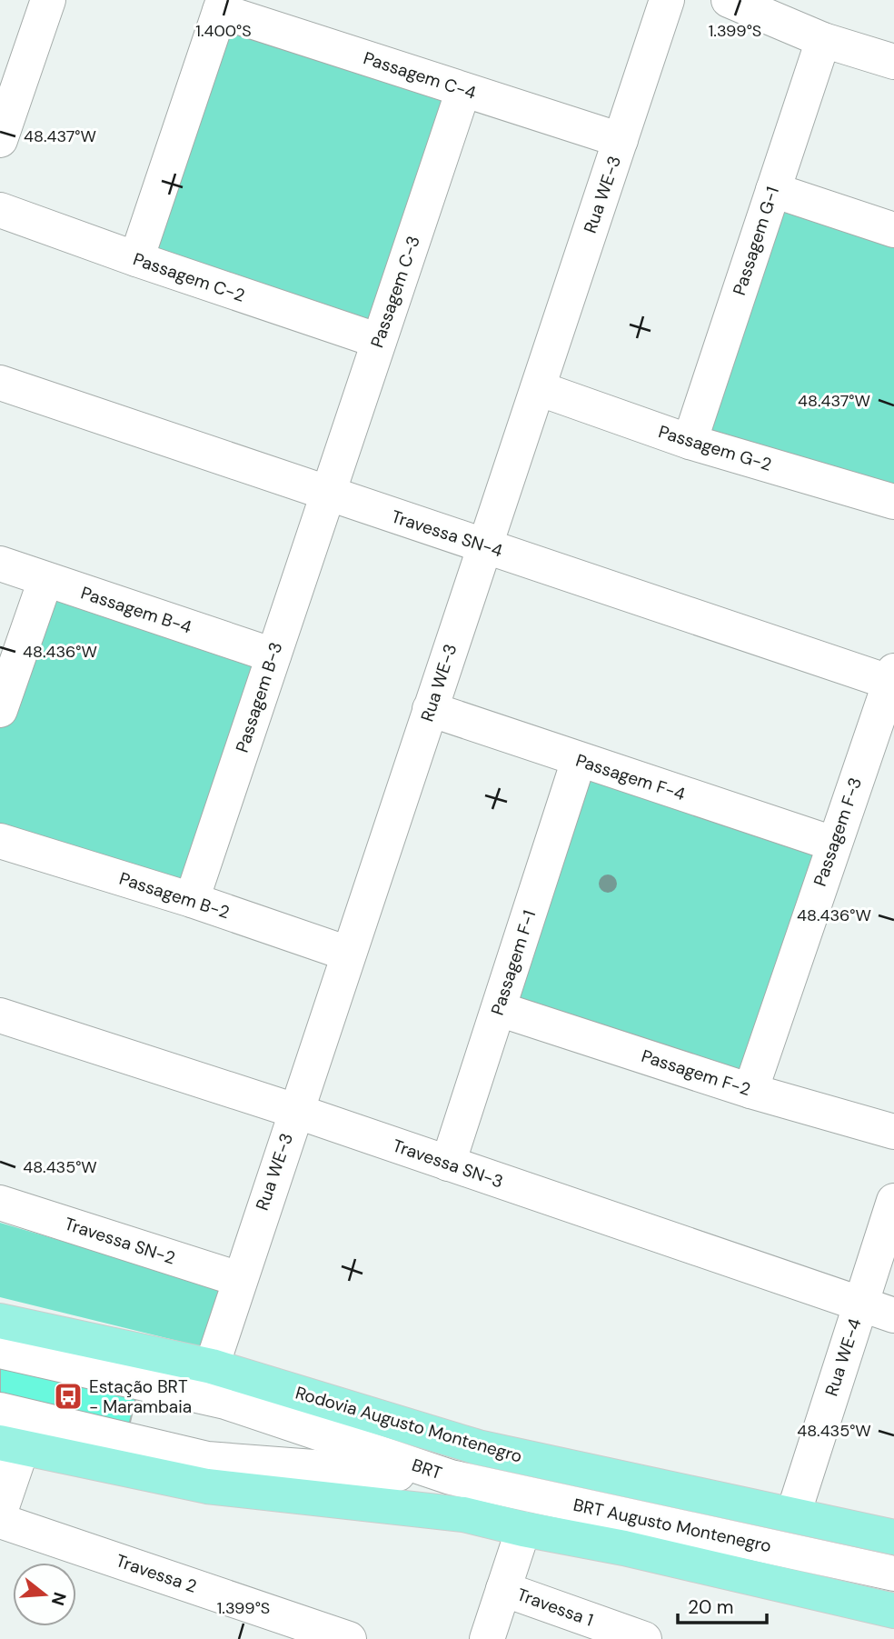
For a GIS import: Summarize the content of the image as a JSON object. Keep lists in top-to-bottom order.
{
  "streets": {
    "main road": ["Rodovia Augusto Montenegro"],
    "street": [
      "Passagem C-4",
      "Rua WE-3",
      "Passagem G-1",
      "Passagem C-2",
      "Passagem C-3",
      "Passagem G-2",
      "Travessa SN-4",
      "Passagem B-4",
      "Passagem B-3",
      "Passagem F-4",
      "Passagem F-3",
      "Passagem B-2",
      "Passagem F-1",
      "Passagem F-2",
      "Travessa SN-3",
      "Travessa SN-2",
      "Rua WE-4",
      "BRT",
      "BRT Augusto Montenegro",
      "Travessa 2",
      "Travessa 1"
    ]
  },
  "crossings": [
    ["Passagem C-4", "Rua WE-3"],
    ["Passagem C-4", "Passagem C-3"],
    ["Rua WE-3", "Passagem G-2"],
    ["Rua WE-3", "Travessa SN-4"],
    ["Rua WE-3", "Passagem F-4"],
    ["Rua WE-3", "Passagem B-2"],
    ["Rua WE-3", "Travessa SN-3"],
    ["Rua WE-3", "Travessa SN-2"],
    ["Rua WE-3", "Rodovia Augusto Montenegro"],
    ["Passagem G-1", "Passagem G-2"],
    ["Passagem C-2", "Passagem C-3"],
    ["Passagem C-3", "Travessa SN-4"],
    ["Passagem C-3", "Passagem B-3"],
    ["Travessa SN-4", "Passagem B-3"],
    ["Travessa SN-4", "Passagem F-3"],
    ["Passagem B-4", "Passagem B-3"],
    ["Passagem B-3", "Passagem B-2"],
    ["Passagem F-4", "Passagem F-3"],
    ["Passagem F-4", "Passagem F-1"],
    ["Passagem F-3", "Passagem F-2"],
    ["Passagem F-1", "Passagem F-2"],
    ["Passagem F-1", "Travessa SN-3"],
    ["Travessa SN-3", "Rua WE-4"],
    ["Rua WE-4", "Rodovia Augusto Montenegro"],
    ["BRT", "BRT Augusto Montenegro"]
  ],
  "places": {
    "bus stop": ["Estação BRT - Marambaia"]
  },
  "scale_bar": "20 m",
  "north": "right",
  "coordinates": [
    "1.400°S",
    "1.399°S",
    "48.437°W",
    "48.436°W",
    "48.435°W"
  ]
}
